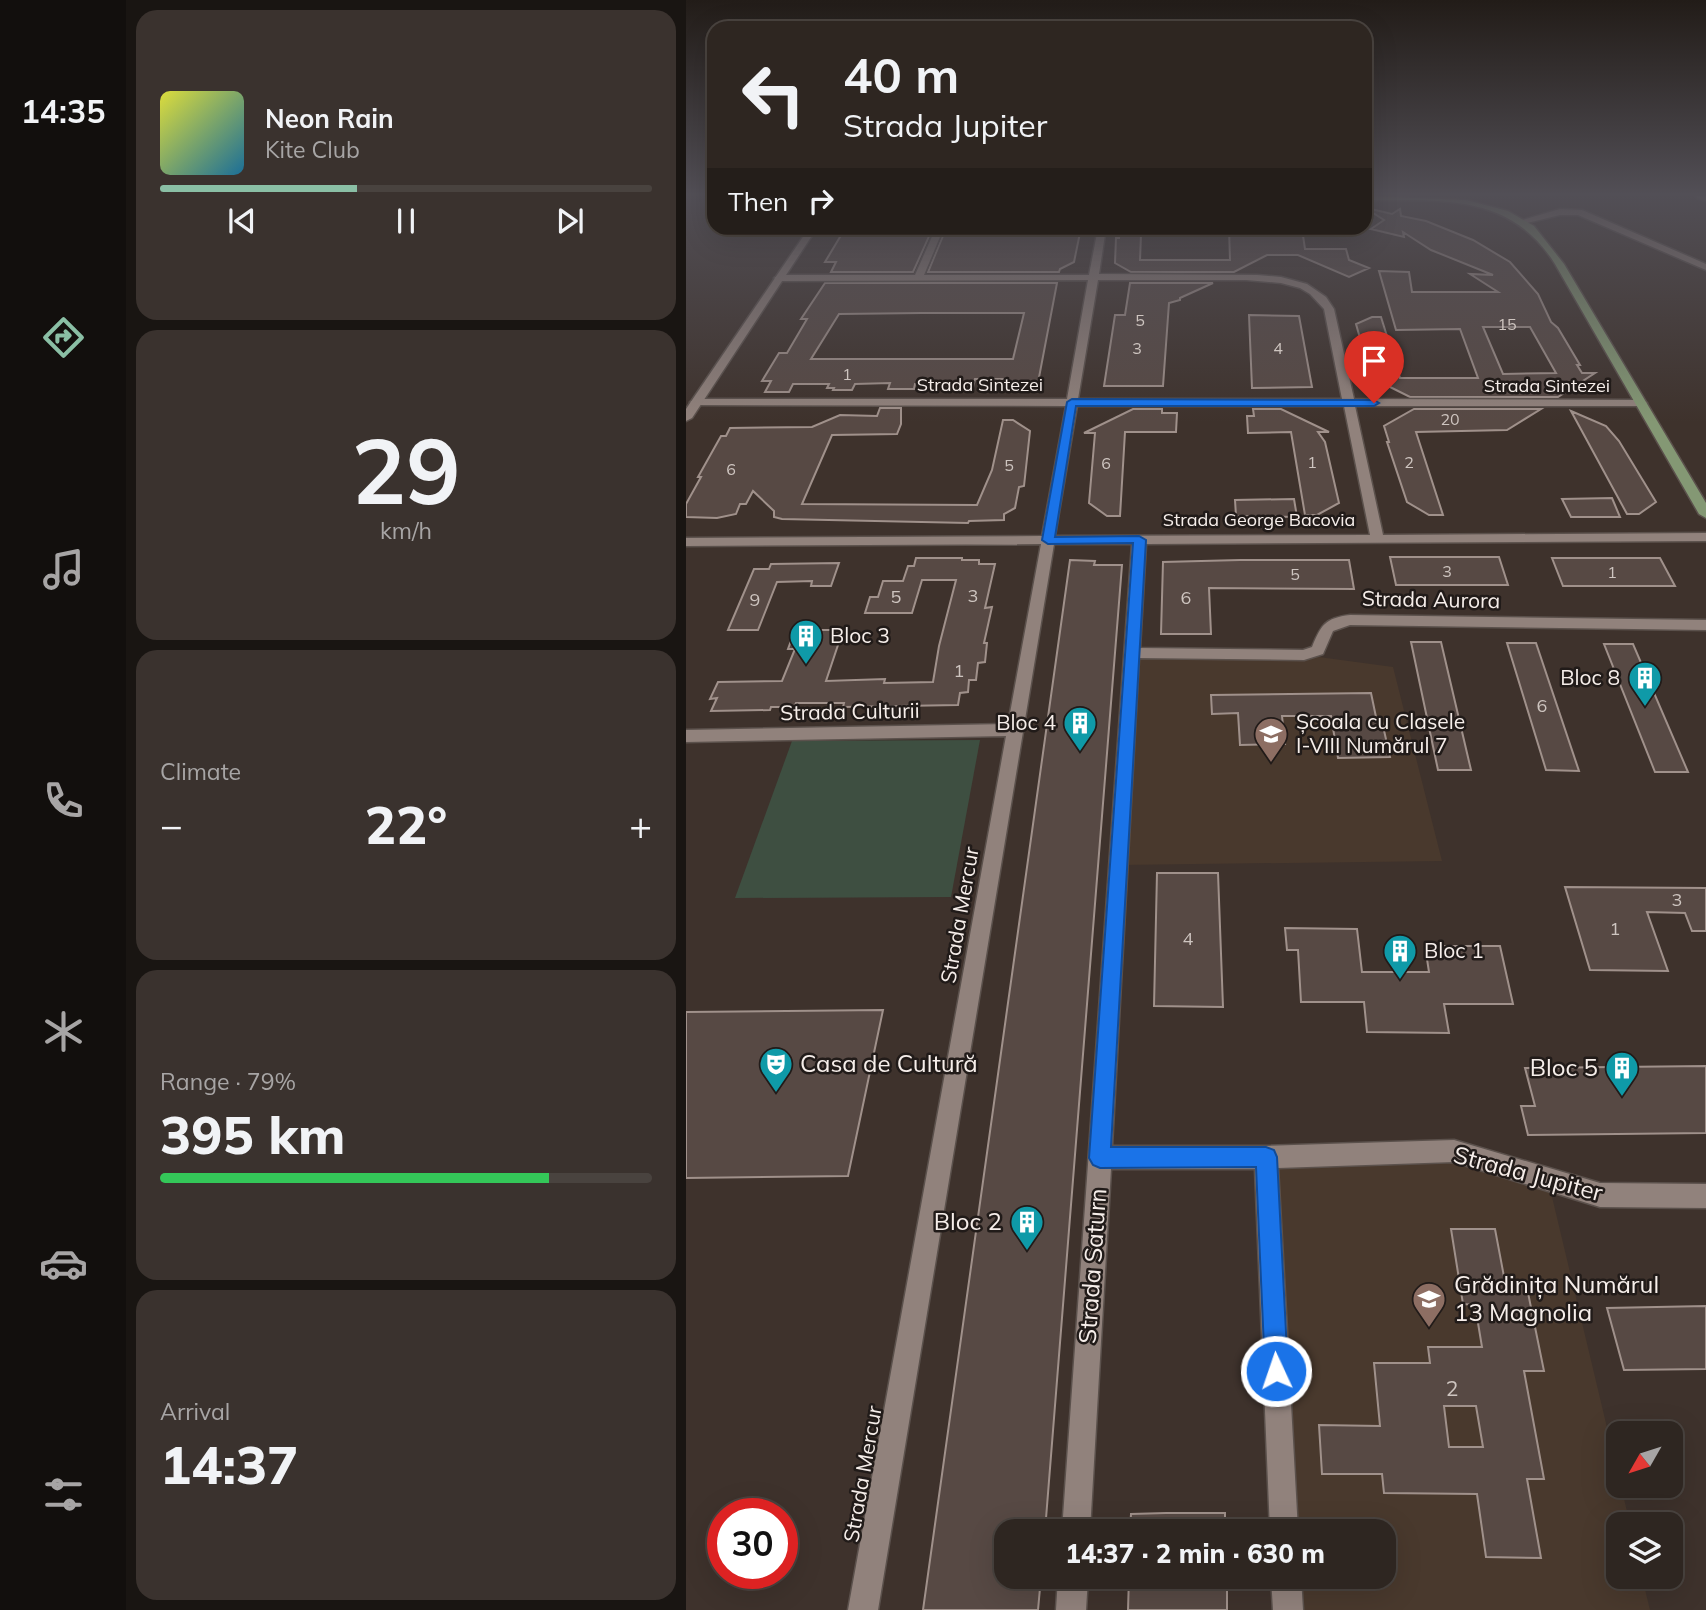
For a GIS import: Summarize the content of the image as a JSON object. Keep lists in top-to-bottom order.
{
  "streets": {
    "street": [
      "Strada Sintezei",
      "Strada George Bacovia",
      "Strada Aurora",
      "Strada Culturii",
      "Strada Mercur",
      "Strada Jupiter",
      "Strada Saturn"
    ]
  },
  "crossings": [
    ["Strada Sintezei", "Strada Mercur"],
    ["Strada George Bacovia", "Strada Mercur"],
    ["Strada George Bacovia", "Strada Saturn"],
    ["Strada Aurora", "Strada Saturn"],
    ["Strada Culturii", "Strada Mercur"],
    ["Strada Jupiter", "Strada Saturn"]
  ],
  "places": {
    "building": [
      "Bloc 3",
      "Bloc 8",
      "Bloc 4",
      "Bloc 1",
      "Bloc 5",
      "Bloc 2"
    ],
    "school or university": ["Școala cu Clasele I-VIII Numărul 7", "Grădinița Numărul 13 Magnolia"],
    "theatre": ["Casa de Cultură"]
  },
  "house_numbers": [
    "5",
    "15",
    "3",
    "4",
    "1",
    "20",
    "1",
    "2",
    "6",
    "5",
    "6",
    "3",
    "1",
    "5",
    "3",
    "5",
    "6",
    "9",
    "1",
    "6",
    "3",
    "1",
    "4",
    "2"
  ],
  "north": "bottom left",
  "page": {
    "tabs": "14:35",
    "turn": ["40 m", "Strada Jupiter"],
    "song": ["Neon Rain", "Kite Club"],
    "then": "Then",
    "tile": [
      ["29", "km/h"],
      "Climate",
      ["Range · 79%", "395 km"],
      ["Arrival", "14:37"]
    ],
    "heat": ["−", "22°", "+"],
    "limit": "30",
    "trip": "14:37 · 2 min · 630 m"
  }
}
